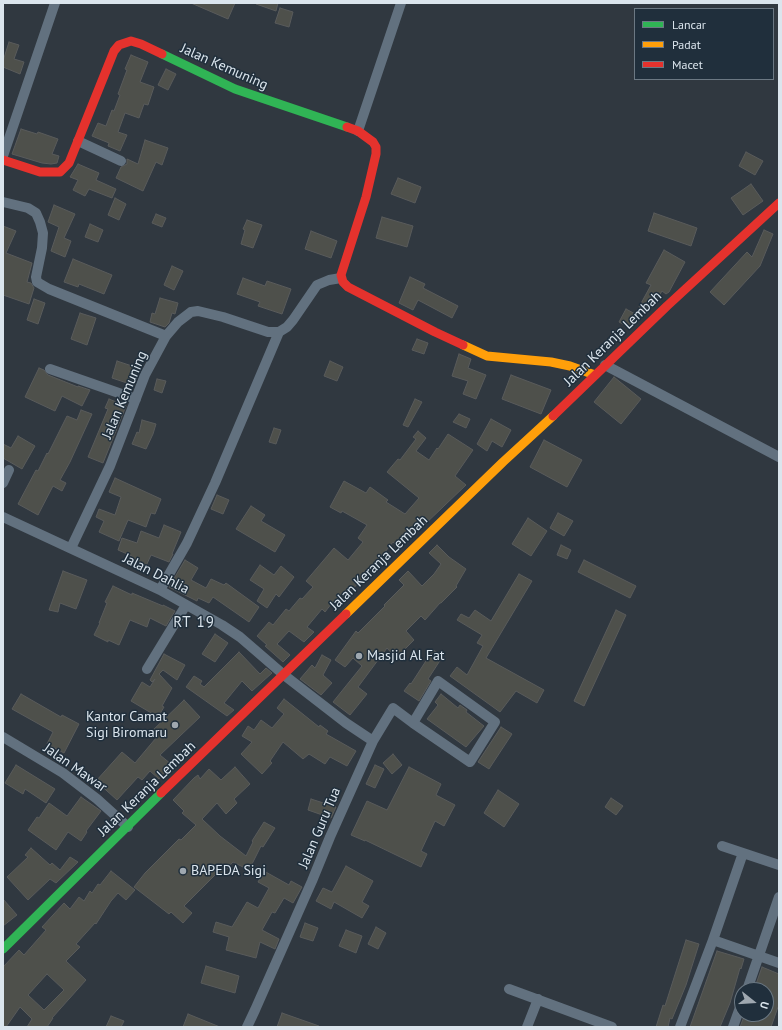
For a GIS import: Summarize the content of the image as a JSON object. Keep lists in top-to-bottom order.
{
  "streets": {
    "main road": ["Jalan Kemuning", "Jalan Keranja Lembah"],
    "street": ["Jalan Dahlia", "Jalan Mawar", "Jalan Guru Tua"]
  },
  "crossings": [
    ["Jalan Kemuning", "Jalan Dahlia"],
    ["Jalan Keranja Lembah", "Jalan Dahlia"],
    ["Jalan Keranja Lembah", "Jalan Mawar"]
  ],
  "districts": ["RT 19"],
  "places": ["Masjid Al Fat", "Kantor Camat Sigi Biromaru", "BAPEDA Sigi"],
  "legend": ["Lancar", "Padat", "Macet"],
  "north": "right"
}
